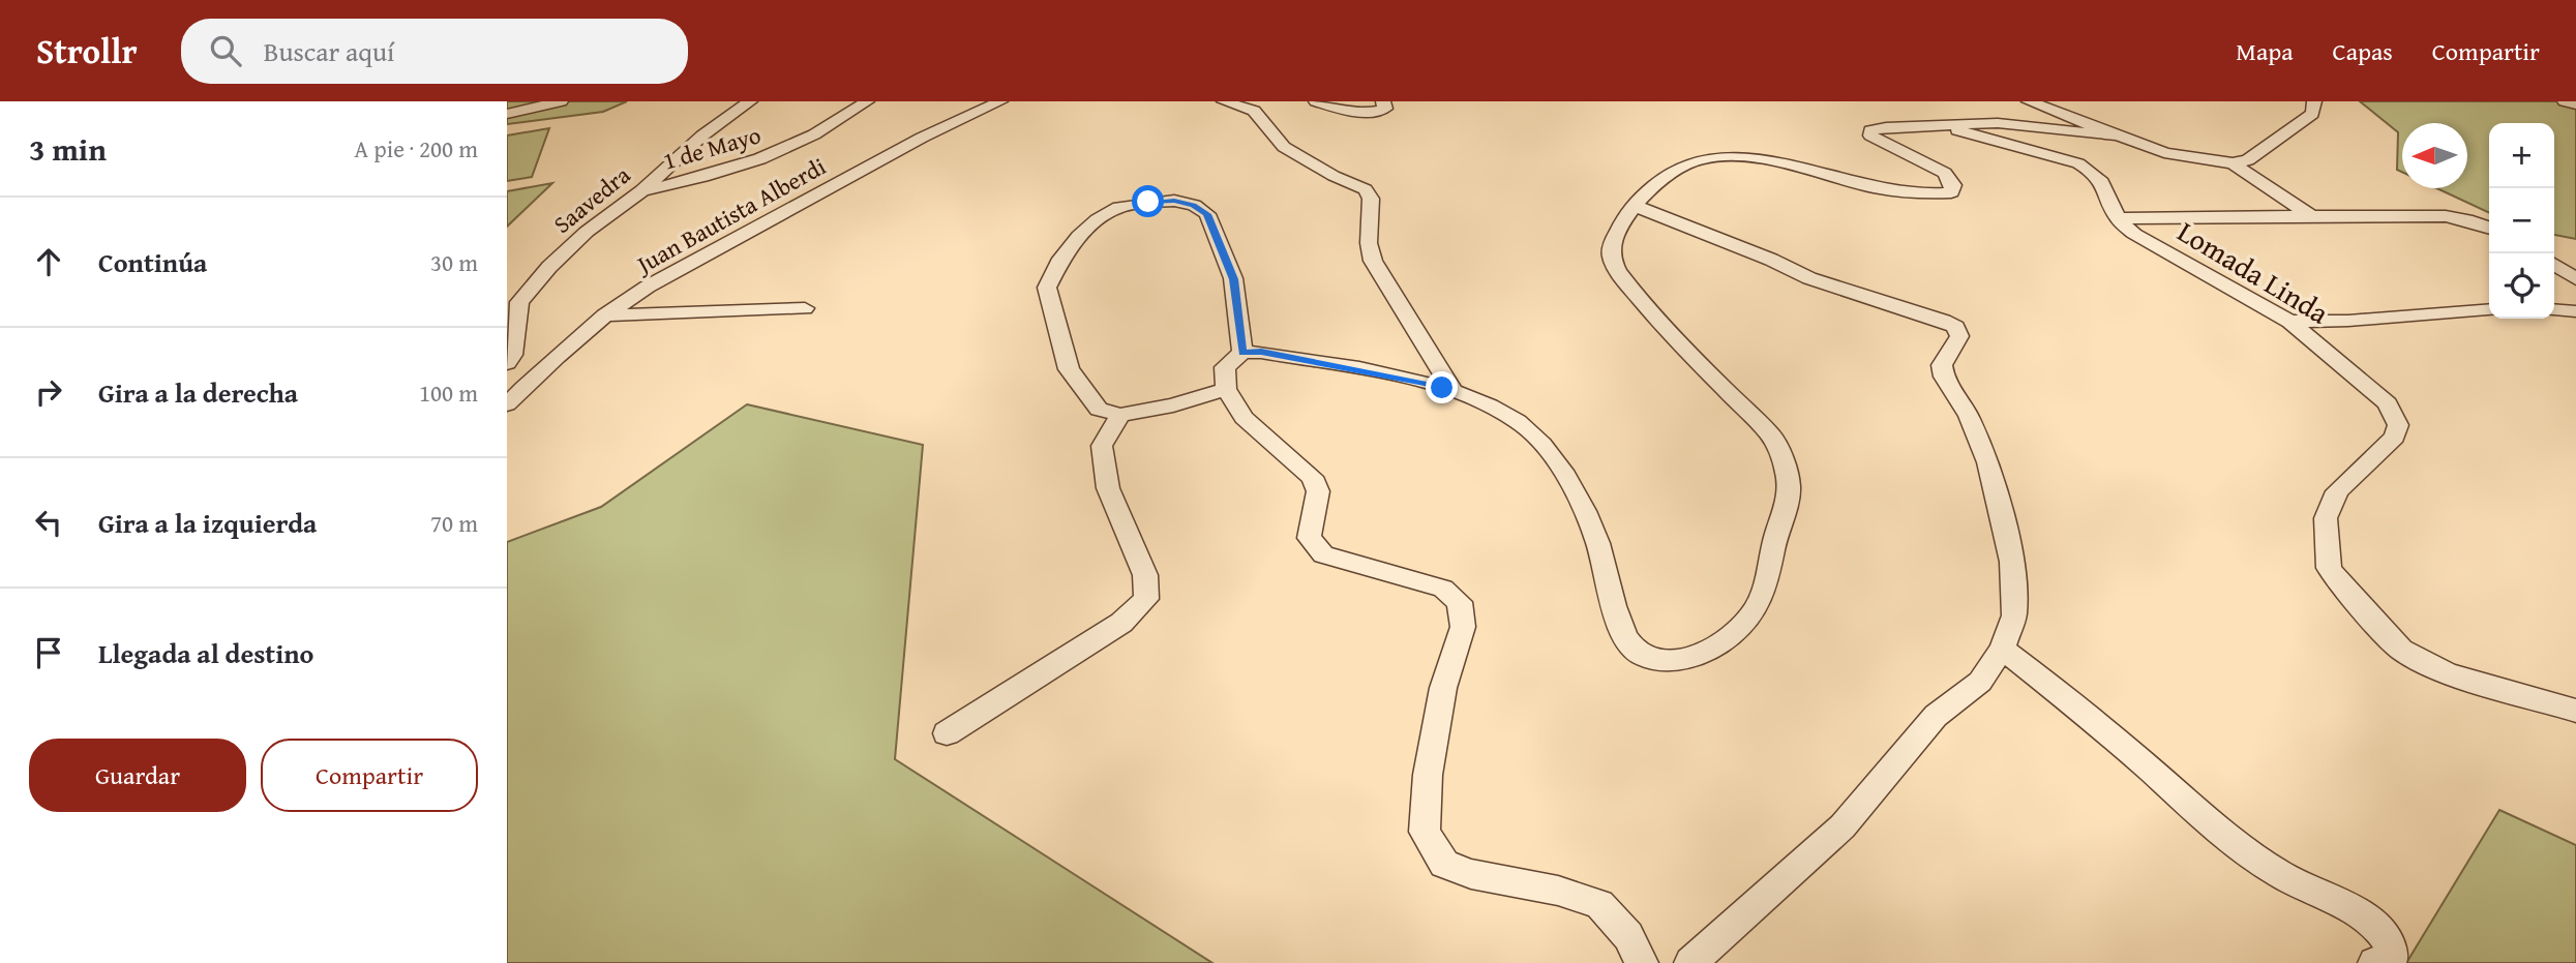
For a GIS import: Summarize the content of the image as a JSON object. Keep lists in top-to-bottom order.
{
  "streets": {
    "street": [
      "1 de Mayo",
      "Saavedra",
      "Juan Bautista Alberdi",
      "Lomada Linda"
    ]
  },
  "crossings": [
    ["1 de Mayo", "Saavedra"]
  ],
  "north": "left",
  "page": {
    "header": "Strollr",
    "search": "Buscar aquí",
    "nav": ["Mapa", "Capas", "Compartir"],
    "heading": ["3 min", "A pie · 200 m"],
    "map_buttons": ["+", "−"],
    "list": [
      ["Continúa", "30 m"],
      ["Gira a la derecha", "100 m"],
      ["Gira a la izquierda", "70 m"],
      "Llegada al destino"
    ],
    "buttons": ["Guardar", "Compartir"]
  }
}
